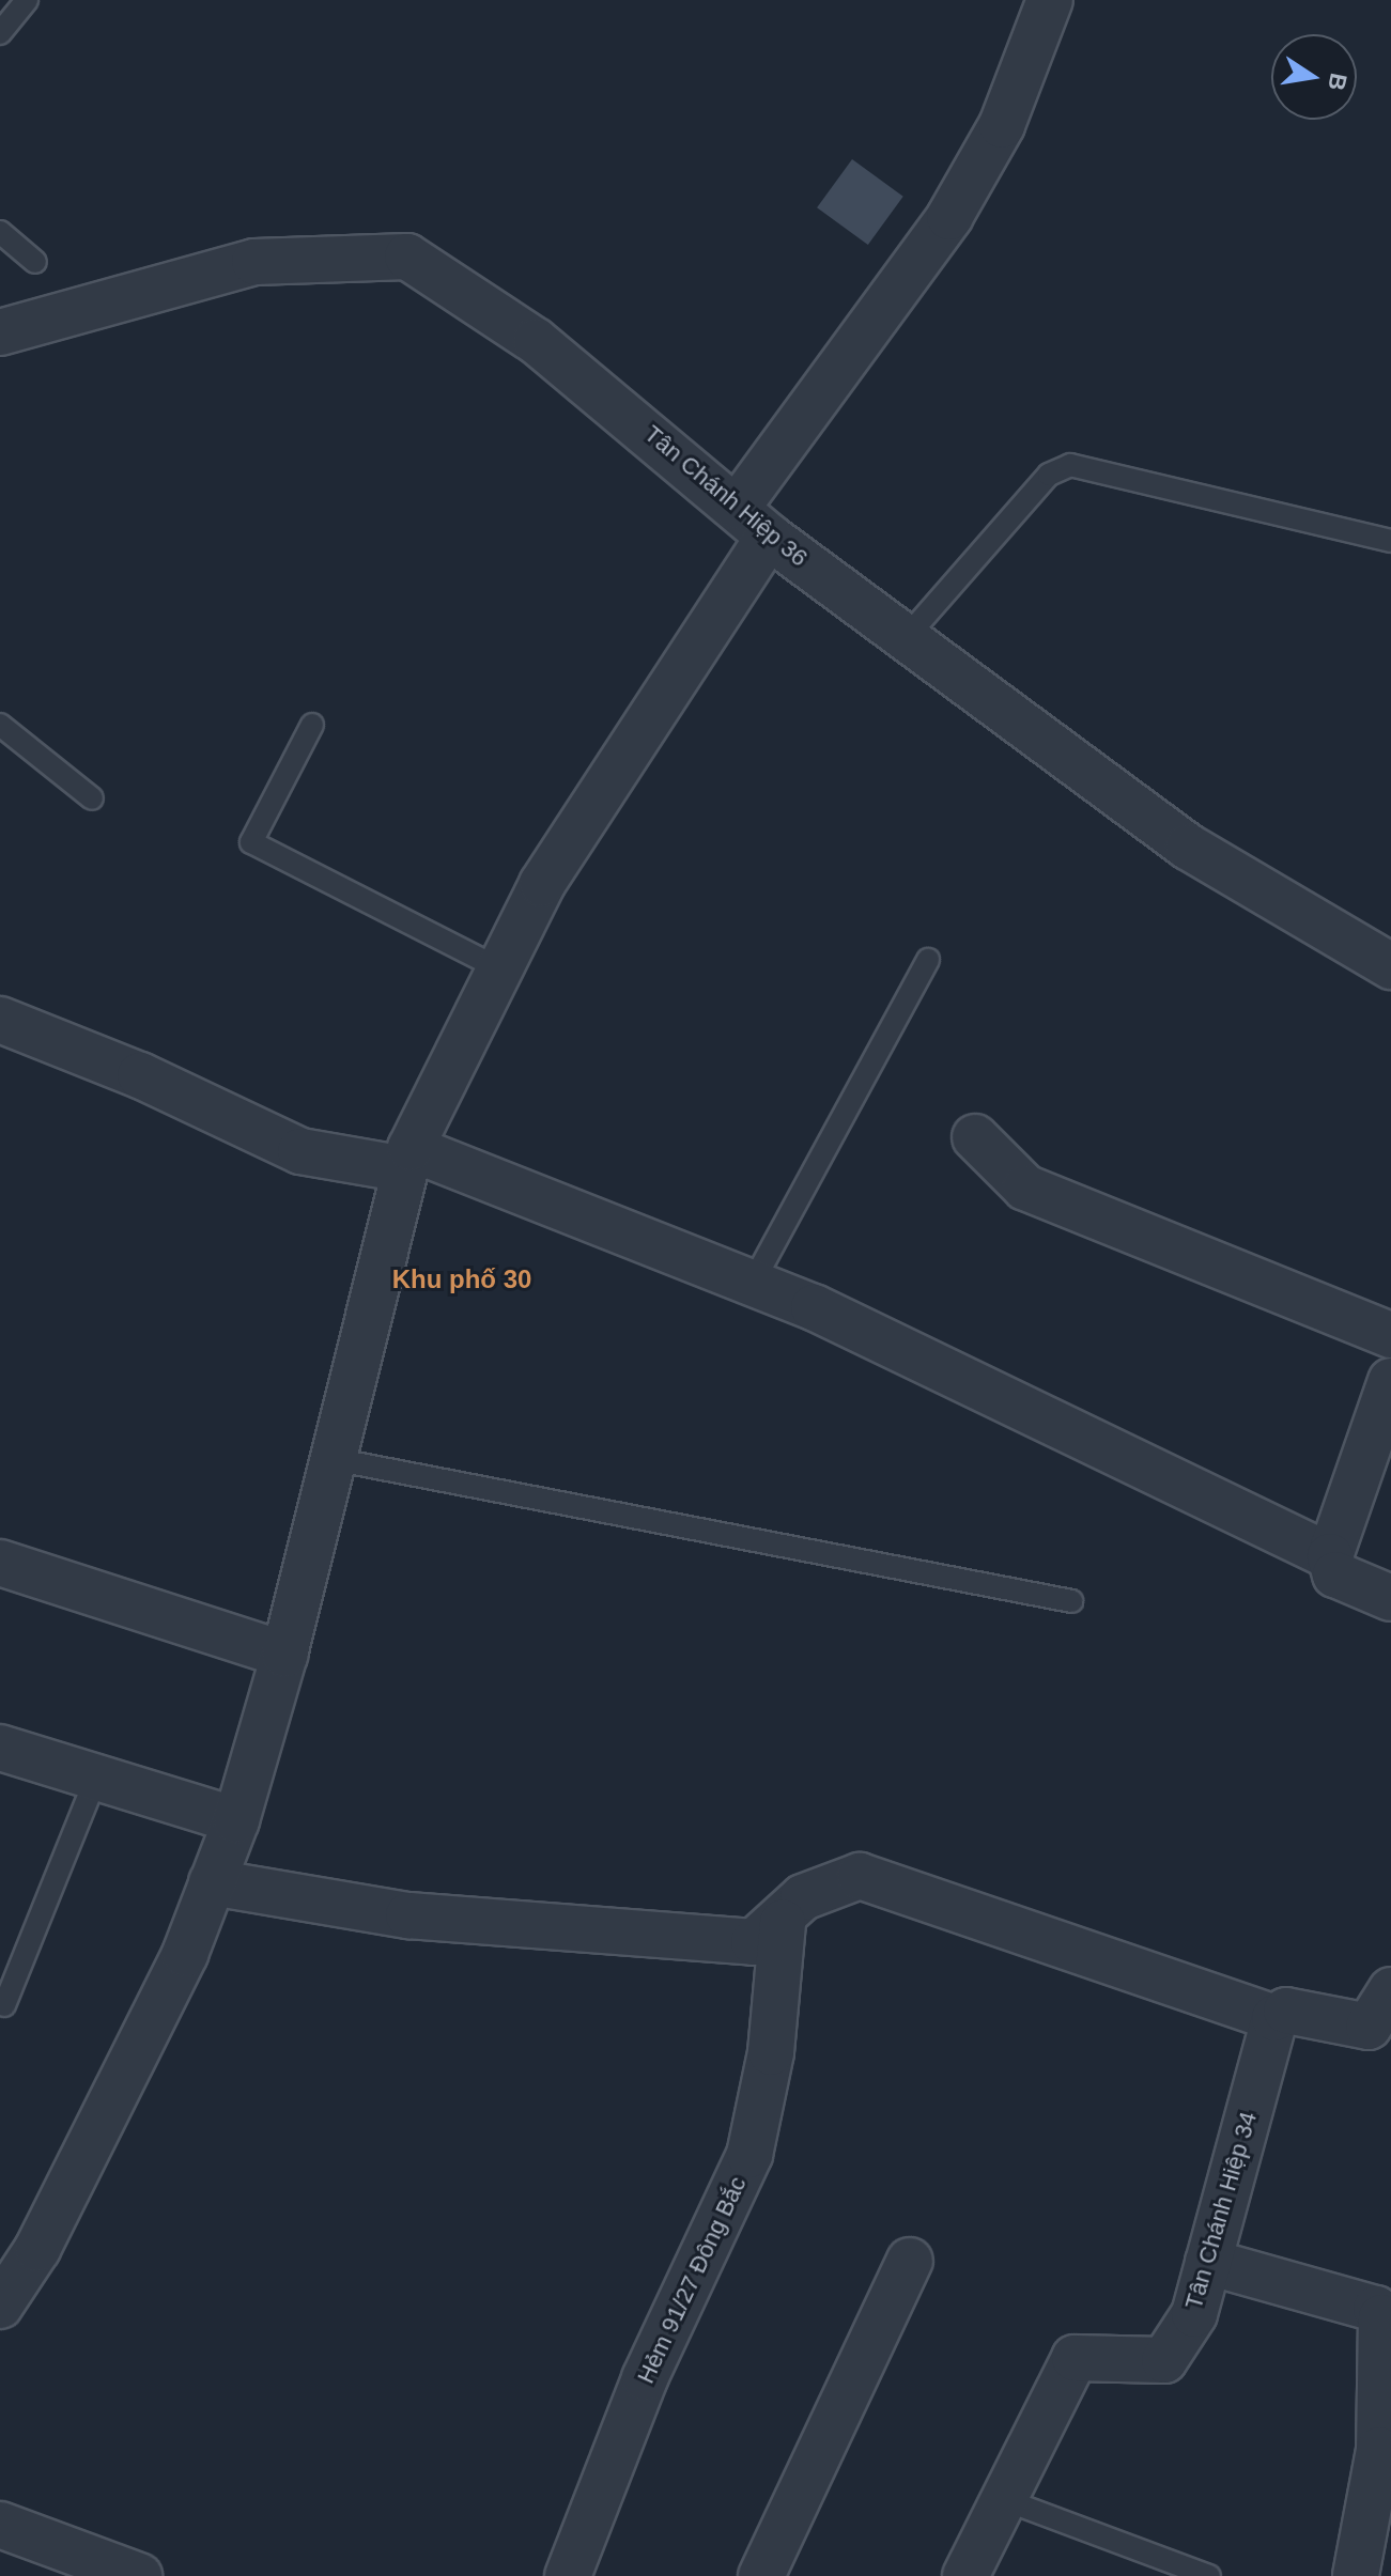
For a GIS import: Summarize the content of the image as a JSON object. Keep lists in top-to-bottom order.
{
  "streets": {
    "street": ["Tân Chánh Hiệp 36", "Tân Chánh Hiệp 34", "Hẻm 91/27 Đông Bắc"]
  },
  "districts": ["Khu phố 30"],
  "north": "right"
}
